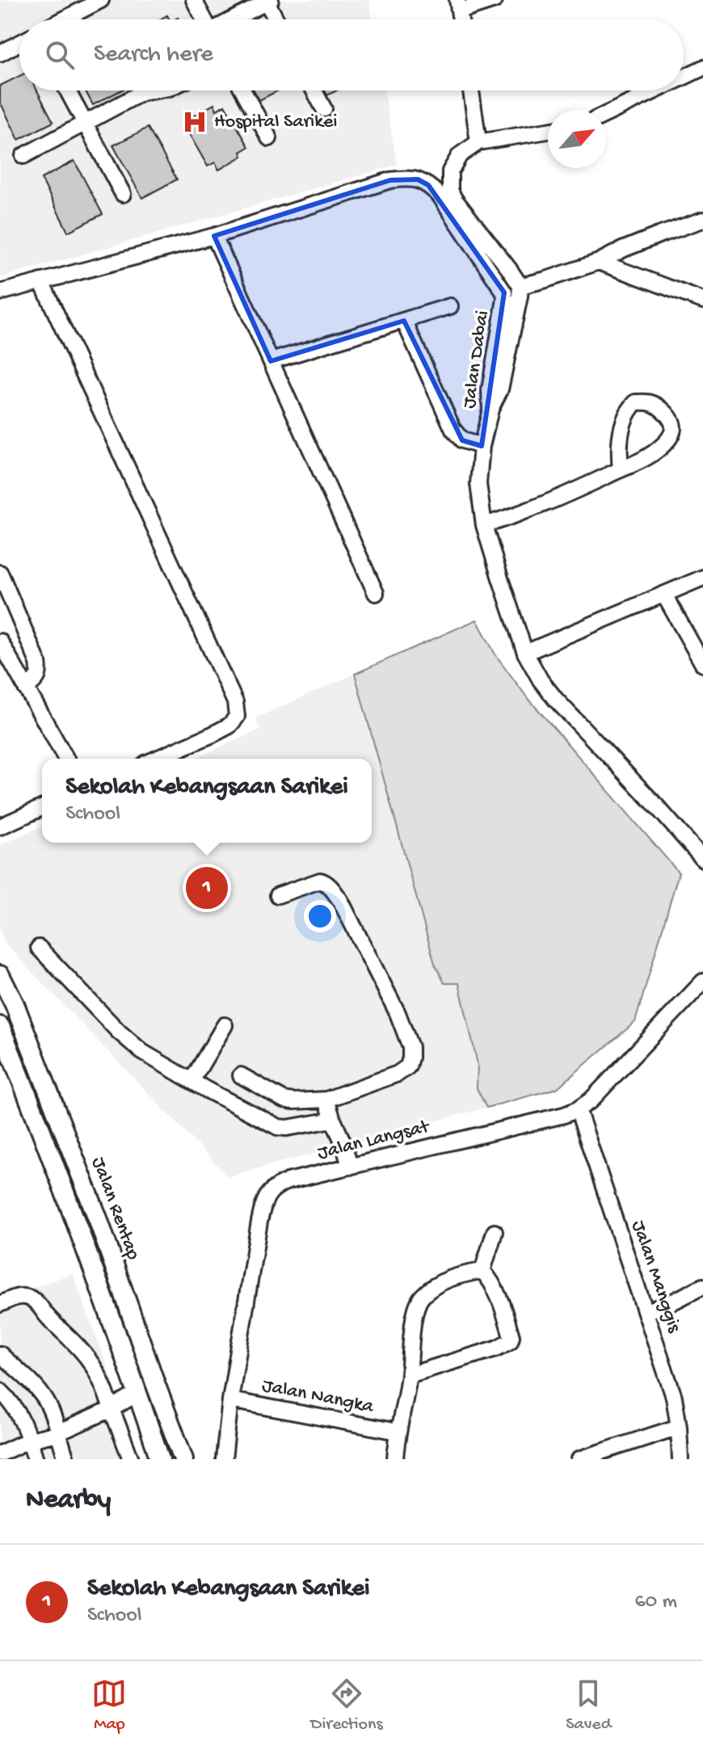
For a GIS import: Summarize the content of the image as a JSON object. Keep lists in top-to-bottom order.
{
  "streets": {
    "main road": ["Jalan Rentap"],
    "street": [
      "Jalan Dabai",
      "Jalan Langsat",
      "Jalan Manggis",
      "Jalan Nangka"
    ]
  },
  "crossings": [
    ["Jalan Langsat", "Jalan Manggis"],
    ["Jalan Langsat", "Jalan Nangka"]
  ],
  "places": {
    "hospital": ["Hospital Sarikei"]
  },
  "north": "top right",
  "page": {
    "search": "Search here",
    "popup": ["Sekolah Kebangsaan Sarikei", "School"],
    "pins": "1",
    "heading": "Nearby",
    "list": [
      {
        "mark": "1",
        "name": "Sekolah Kebangsaan Sarikei",
        "note": "School",
        "value": "60 m"
      }
    ],
    "nav": ["Map", "Directions", "Saved"]
  }
}
